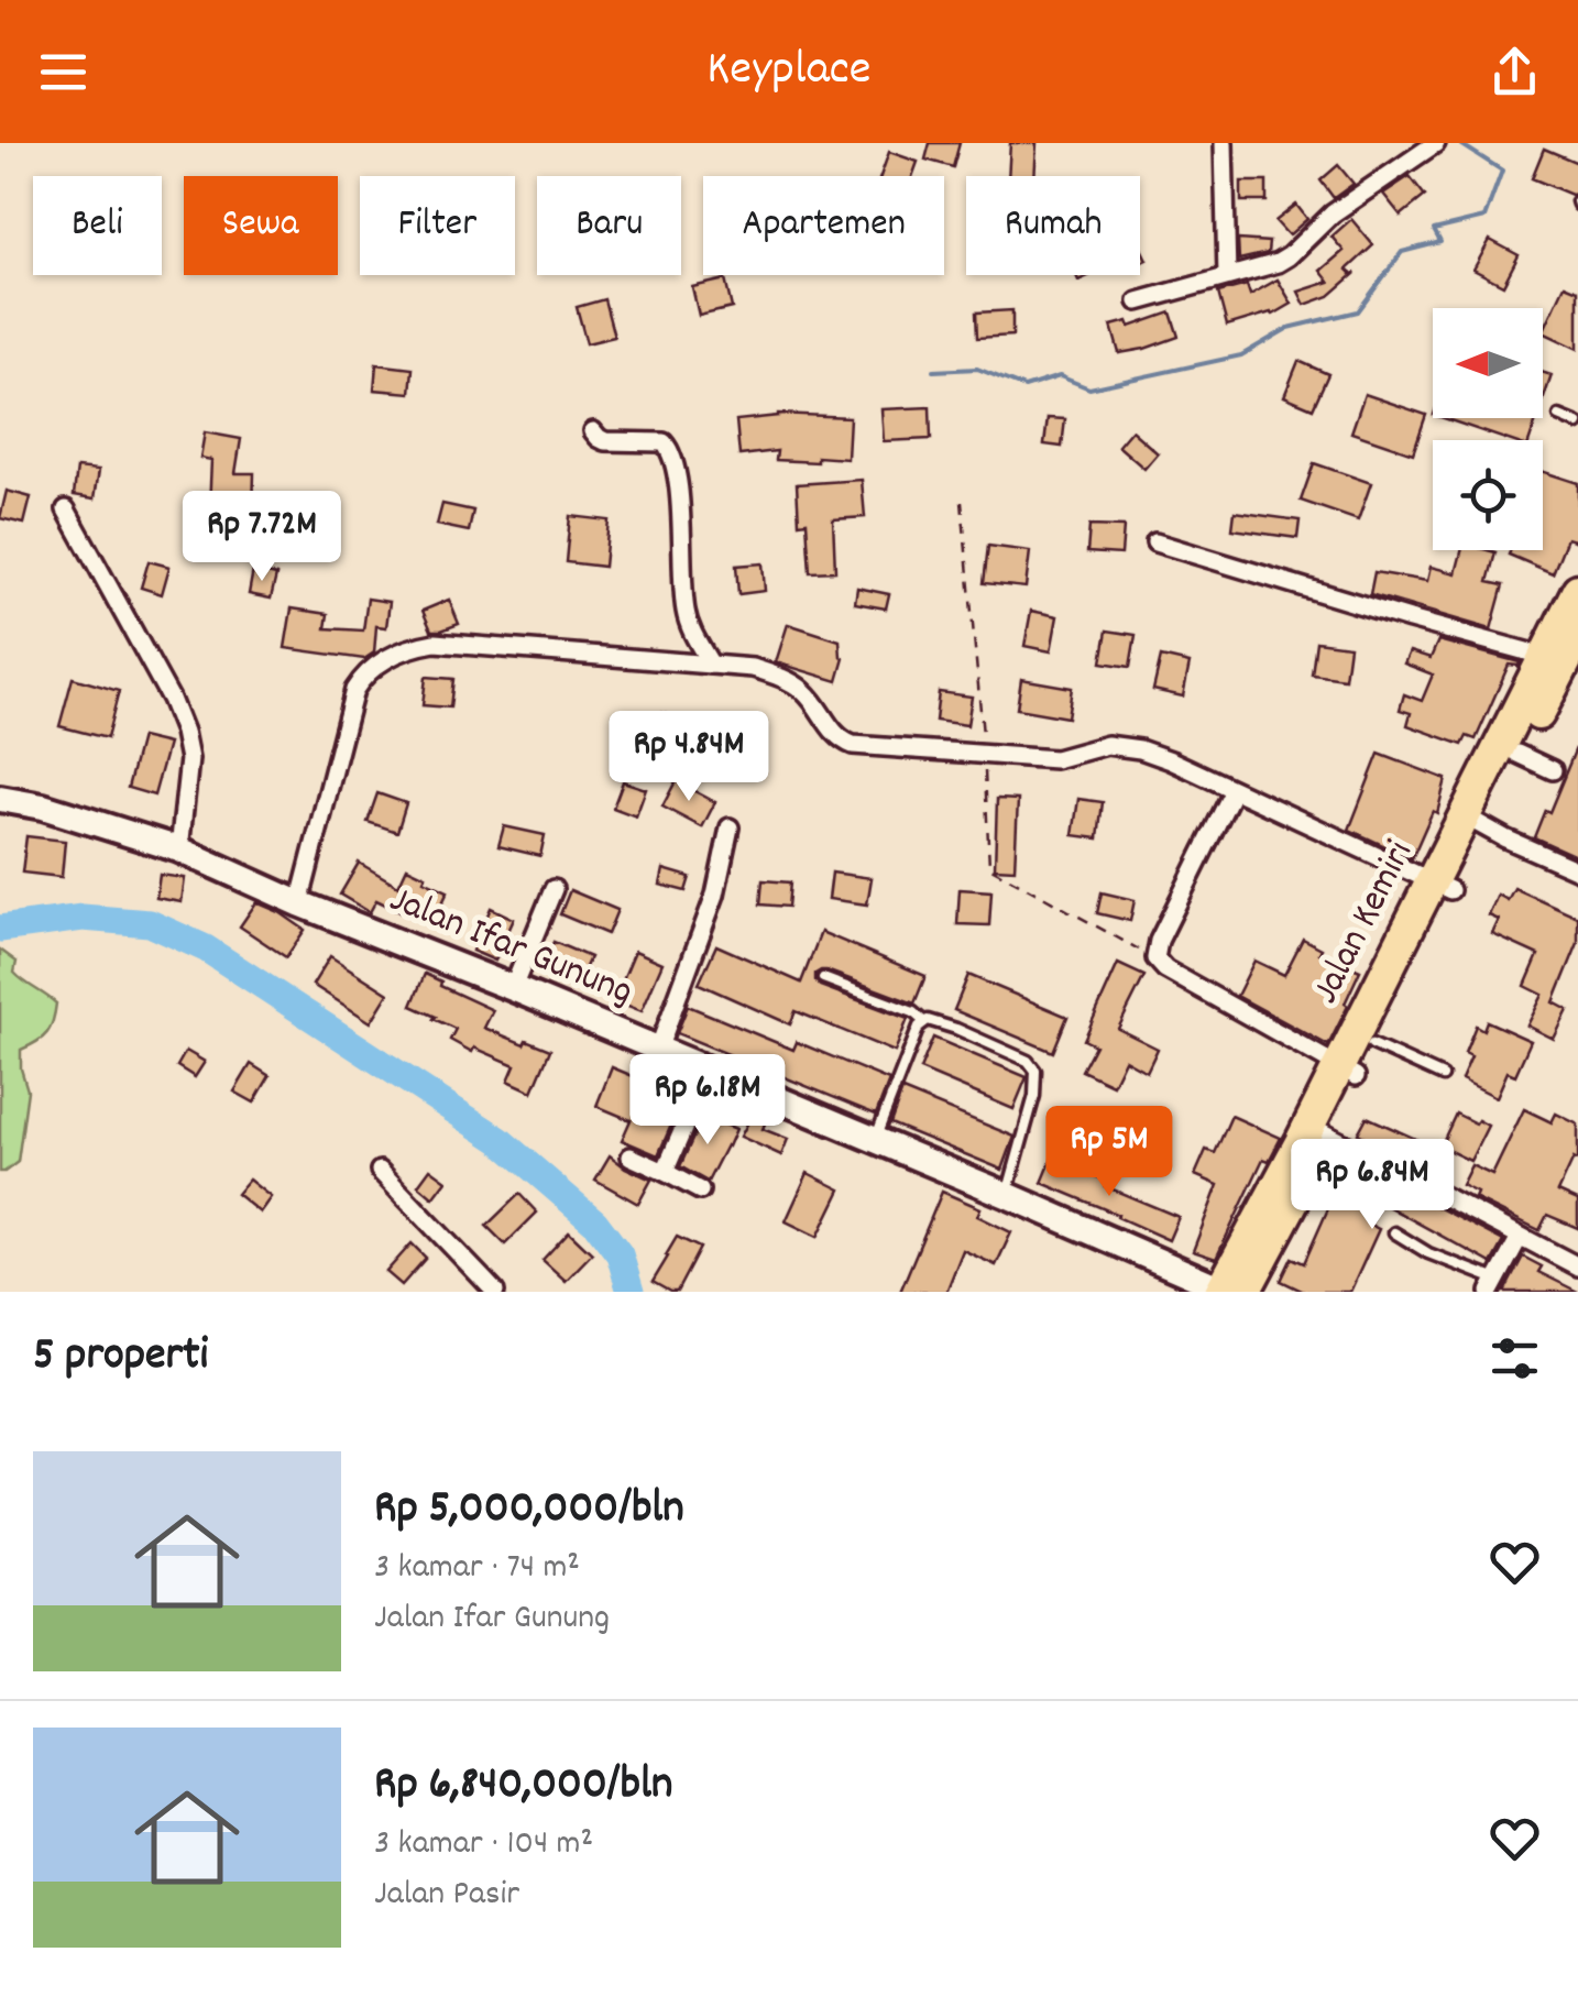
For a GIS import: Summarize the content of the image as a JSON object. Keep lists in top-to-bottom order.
{
  "streets": {
    "highway": ["Jalan Kemiri"],
    "street": ["Jalan Ifar Gunung"]
  },
  "crossings": [
    ["Jalan Kemiri", "Jalan Ifar Gunung"]
  ],
  "north": "left",
  "page": {
    "header": "Keyplace",
    "chip": [
      "Beli",
      "Sewa",
      "Filter",
      "Baru",
      "Apartemen",
      "Rumah"
    ],
    "price": [
      "Rp 7.72M",
      "Rp 4.84M",
      "Rp 6.18M",
      "Rp 5M",
      "Rp 6.84M"
    ],
    "heading": "5 properti",
    "list": [
      {
        "name": "Rp 5,000,000/bln",
        "note": "3 kamar · 74 m² · Jalan Ifar Gunung"
      },
      {
        "name": "Rp 6,840,000/bln",
        "note": "3 kamar · 104 m² · Jalan Pasir"
      }
    ]
  }
}
